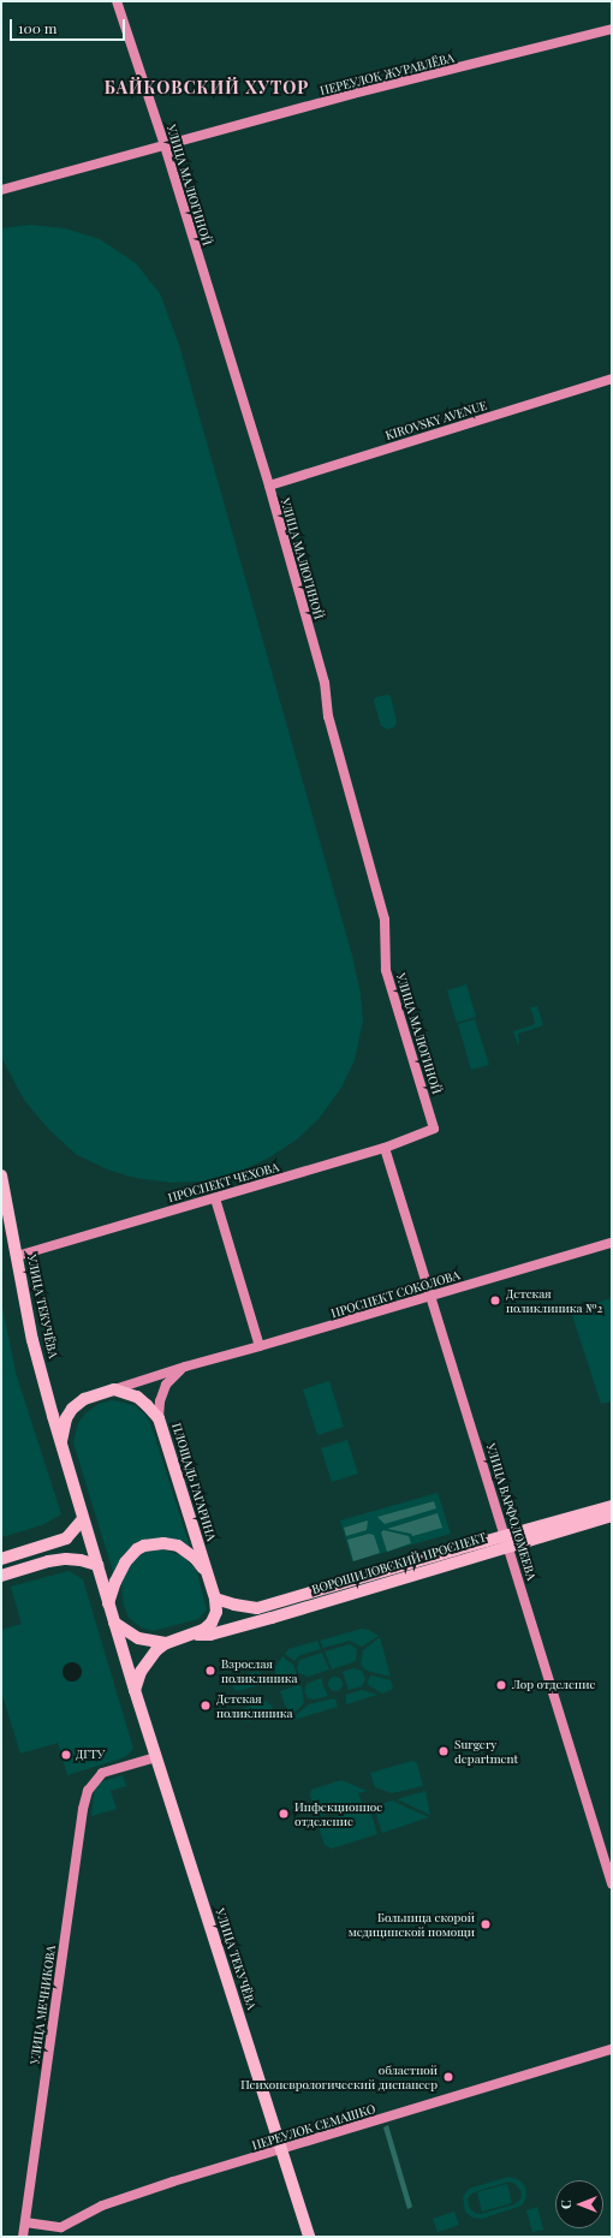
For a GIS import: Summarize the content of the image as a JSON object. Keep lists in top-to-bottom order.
{
  "streets": {
    "main road": [
      "ПЕРЕУЛОК ЖУРАВЛЁВА",
      "УЛИЦА МАЛЮГИНОЙ",
      "KIROVSKY AVENUE",
      "ПРОСПЕКТ ЧЕХОВА",
      "ПРОСПЕКТ СОКОЛОВА",
      "УЛИЦА ТЕКУЧЁВА",
      "ПЛОЩАДЬ ГАГАРИНА",
      "УЛИЦА ВАРФОЛОМЕЕВА",
      "ВОРОШИЛОВСКИЙ ПРОСПЕКТ",
      "УЛИЦА МЕЧНИКОВА",
      "ПЕРЕУЛОК СЕМАШКО"
    ]
  },
  "crossings": [
    ["ПЕРЕУЛОК ЖУРАВЛЁВА", "УЛИЦА МАЛЮГИНОЙ"],
    ["УЛИЦА МАЛЮГИНОЙ", "KIROVSKY AVENUE"],
    ["УЛИЦА МАЛЮГИНОЙ", "ПРОСПЕКТ ЧЕХОВА"],
    ["ПРОСПЕКТ ЧЕХОВА", "УЛИЦА ТЕКУЧЁВА"],
    ["ПРОСПЕКТ ЧЕХОВА", "УЛИЦА ВАРФОЛОМЕЕВА"],
    ["ПРОСПЕКТ СОКОЛОВА", "ПЛОЩАДЬ ГАГАРИНА"],
    ["ПРОСПЕКТ СОКОЛОВА", "УЛИЦА ВАРФОЛОМЕЕВА"],
    ["УЛИЦА ТЕКУЧЁВА", "ПЛОЩАДЬ ГАГАРИНА"],
    ["УЛИЦА ТЕКУЧЁВА", "ВОРОШИЛОВСКИЙ ПРОСПЕКТ"],
    ["УЛИЦА ТЕКУЧЁВА", "УЛИЦА МЕЧНИКОВА"],
    ["УЛИЦА ТЕКУЧЁВА", "ПЕРЕУЛОК СЕМАШКО"],
    ["ПЛОЩАДЬ ГАГАРИНА", "ВОРОШИЛОВСКИЙ ПРОСПЕКТ"],
    ["УЛИЦА ВАРФОЛОМЕЕВА", "ВОРОШИЛОВСКИЙ ПРОСПЕКТ"],
    ["УЛИЦА МЕЧНИКОВА", "ПЕРЕУЛОК СЕМАШКО"]
  ],
  "districts": ["БАЙКОВСКИЙ ХУТОР"],
  "places": [
    "Детская поликлиника №2",
    "Взрослая поликлиника",
    "Лор отделение",
    "Детская поликлиника",
    "Surgery department",
    "ДГТУ",
    "Инфекционное отделение",
    "Больница скорой медицинской помощи",
    "областной Психоневрологический диспансер"
  ],
  "scale_bar": "100 m",
  "north": "left"
}
